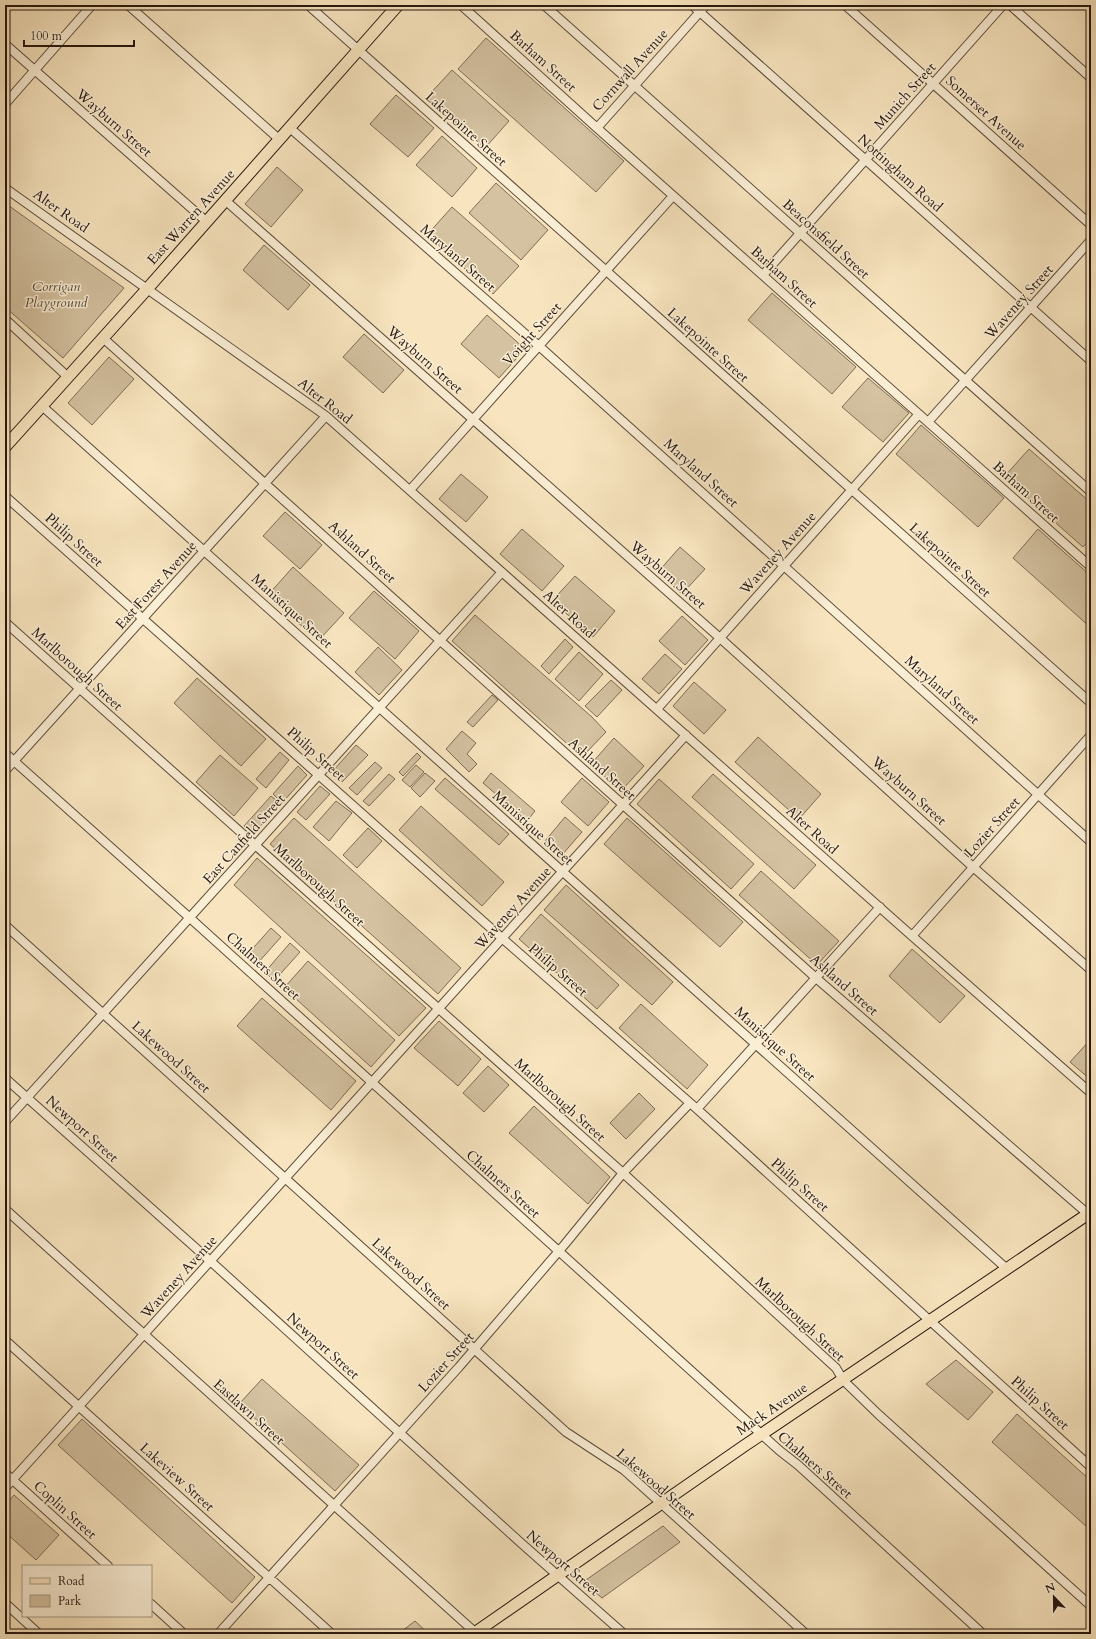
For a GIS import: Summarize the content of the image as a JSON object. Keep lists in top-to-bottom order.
{
  "streets": {
    "main road": ["East Warren Avenue", "Mack Avenue"],
    "street": [
      "Barham Street",
      "Cornwall Avenue",
      "Munich Street",
      "Somerset Avenue",
      "Wayburn Street",
      "Lakepointe Street",
      "Nottingham Road",
      "Alter Road",
      "Beaconsfield Street",
      "Maryland Street",
      "Waveney Street",
      "Voight Street",
      "Philip Street",
      "Ashland Street",
      "Waveney Avenue",
      "East Forest Avenue",
      "Manistique Street",
      "Marlborough Street",
      "Lozier Street",
      "East Canfield Street",
      "Chalmers Street",
      "Lakewood Street",
      "Newport Street",
      "Eastlawn Street",
      "Lakeview Street",
      "Coplin Street"
    ]
  },
  "crossings": [
    ["Barham Street", "Cornwall Avenue"],
    ["Barham Street", "Munich Street"],
    ["Barham Street", "Voight Street"],
    ["Barham Street", "Waveney Avenue"],
    ["Cornwall Avenue", "Nottingham Road"],
    ["Cornwall Avenue", "Beaconsfield Street"],
    ["Munich Street", "Somerset Avenue"],
    ["Munich Street", "Nottingham Road"],
    ["Munich Street", "Beaconsfield Street"],
    ["Wayburn Street", "East Warren Avenue"],
    ["Wayburn Street", "Voight Street"],
    ["Wayburn Street", "Waveney Avenue"],
    ["Wayburn Street", "Lozier Street"],
    ["Lakepointe Street", "East Warren Avenue"],
    ["Lakepointe Street", "Voight Street"],
    ["Lakepointe Street", "Waveney Avenue"],
    ["Nottingham Road", "Waveney Street"],
    ["Alter Road", "East Warren Avenue"],
    ["Alter Road", "Voight Street"],
    ["Alter Road", "Waveney Avenue"],
    ["Alter Road", "East Forest Avenue"],
    ["Alter Road", "Lozier Street"],
    ["Alter Road", "East Canfield Street"],
    ["East Warren Avenue", "Maryland Street"],
    ["East Warren Avenue", "Ashland Street"],
    ["East Warren Avenue", "Manistique Street"],
    ["Beaconsfield Street", "Waveney Street"],
    ["Maryland Street", "Voight Street"],
    ["Maryland Street", "Waveney Avenue"],
    ["Maryland Street", "Lozier Street"],
    ["Philip Street", "Waveney Avenue"],
    ["Philip Street", "East Forest Avenue"],
    ["Philip Street", "Lozier Street"],
    ["Philip Street", "East Canfield Street"],
    ["Philip Street", "Mack Avenue"],
    ["Ashland Street", "Waveney Avenue"],
    ["Ashland Street", "East Forest Avenue"],
    ["Ashland Street", "East Canfield Street"],
    ["Ashland Street", "Mack Avenue"],
    ["Waveney Avenue", "Manistique Street"],
    ["Waveney Avenue", "Marlborough Street"],
    ["Waveney Avenue", "Chalmers Street"],
    ["Waveney Avenue", "Lakewood Street"],
    ["Waveney Avenue", "Newport Street"],
    ["Waveney Avenue", "Eastlawn Street"],
    ["Waveney Avenue", "Lakeview Street"],
    ["Waveney Avenue", "Coplin Street"],
    ["East Forest Avenue", "Manistique Street"],
    ["East Forest Avenue", "Marlborough Street"],
    ["East Forest Avenue", "Chalmers Street"],
    ["Manistique Street", "East Canfield Street"],
    ["Manistique Street", "Mack Avenue"],
    ["Marlborough Street", "Lozier Street"],
    ["Marlborough Street", "East Canfield Street"],
    ["Marlborough Street", "Mack Avenue"],
    ["Lozier Street", "Chalmers Street"],
    ["Lozier Street", "Lakewood Street"],
    ["Lozier Street", "Newport Street"],
    ["Lozier Street", "Eastlawn Street"],
    ["Lozier Street", "Lakeview Street"],
    ["East Canfield Street", "Chalmers Street"],
    ["East Canfield Street", "Lakewood Street"],
    ["East Canfield Street", "Newport Street"],
    ["Chalmers Street", "Mack Avenue"],
    ["Lakewood Street", "Mack Avenue"],
    ["Newport Street", "Mack Avenue"],
    ["Mack Avenue", "Eastlawn Street"]
  ],
  "parks": ["Corrigan Playground"],
  "legend": ["Road", "Park"],
  "scale_bar": "100 m",
  "north": "top"
}
